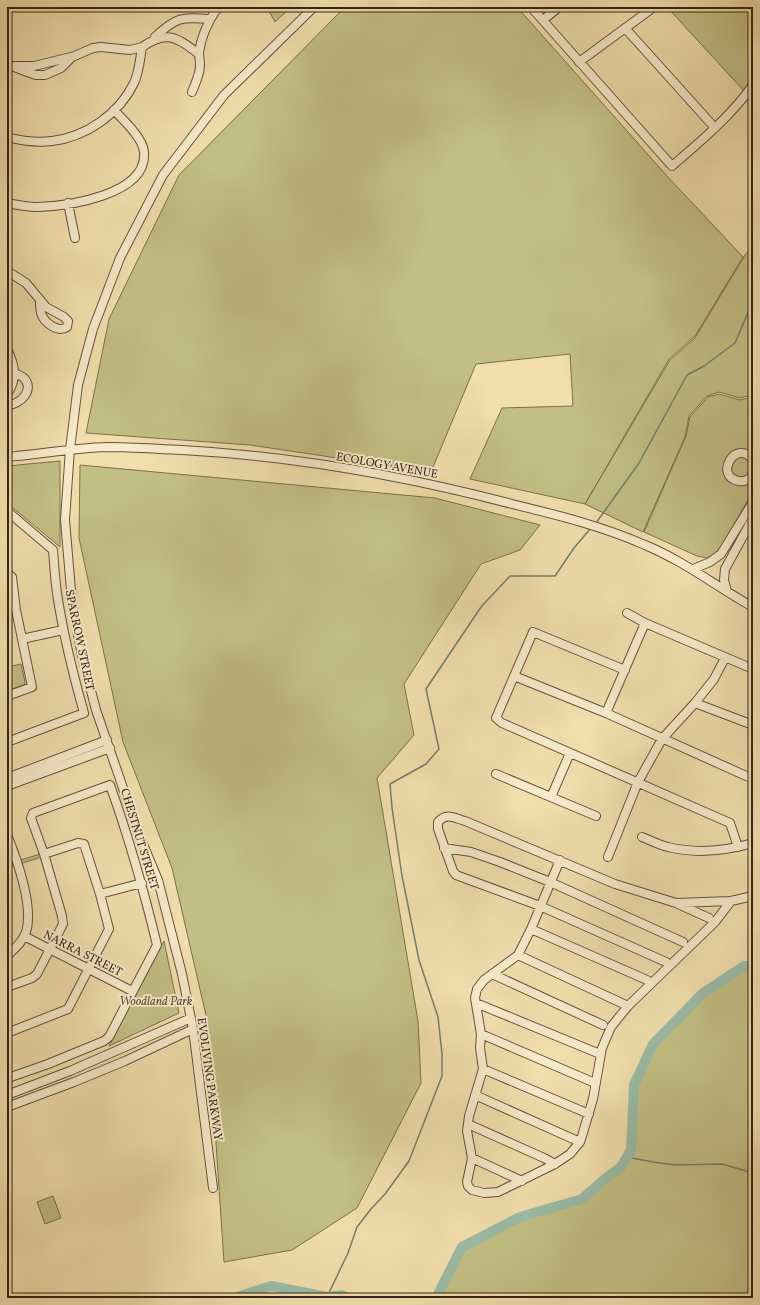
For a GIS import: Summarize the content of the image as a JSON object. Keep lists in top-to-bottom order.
{
  "streets": {
    "street": [
      "ECOLOGY AVENUE",
      "SPARROW STREET",
      "CHESTNUT STREET",
      "NARRA STREET",
      "EVOLIVING PARKWAY"
    ]
  },
  "crossings": [
    ["ECOLOGY AVENUE", "EVOLIVING PARKWAY"],
    ["CHESTNUT STREET", "NARRA STREET"]
  ],
  "parks": ["Woodland Park"]
}
